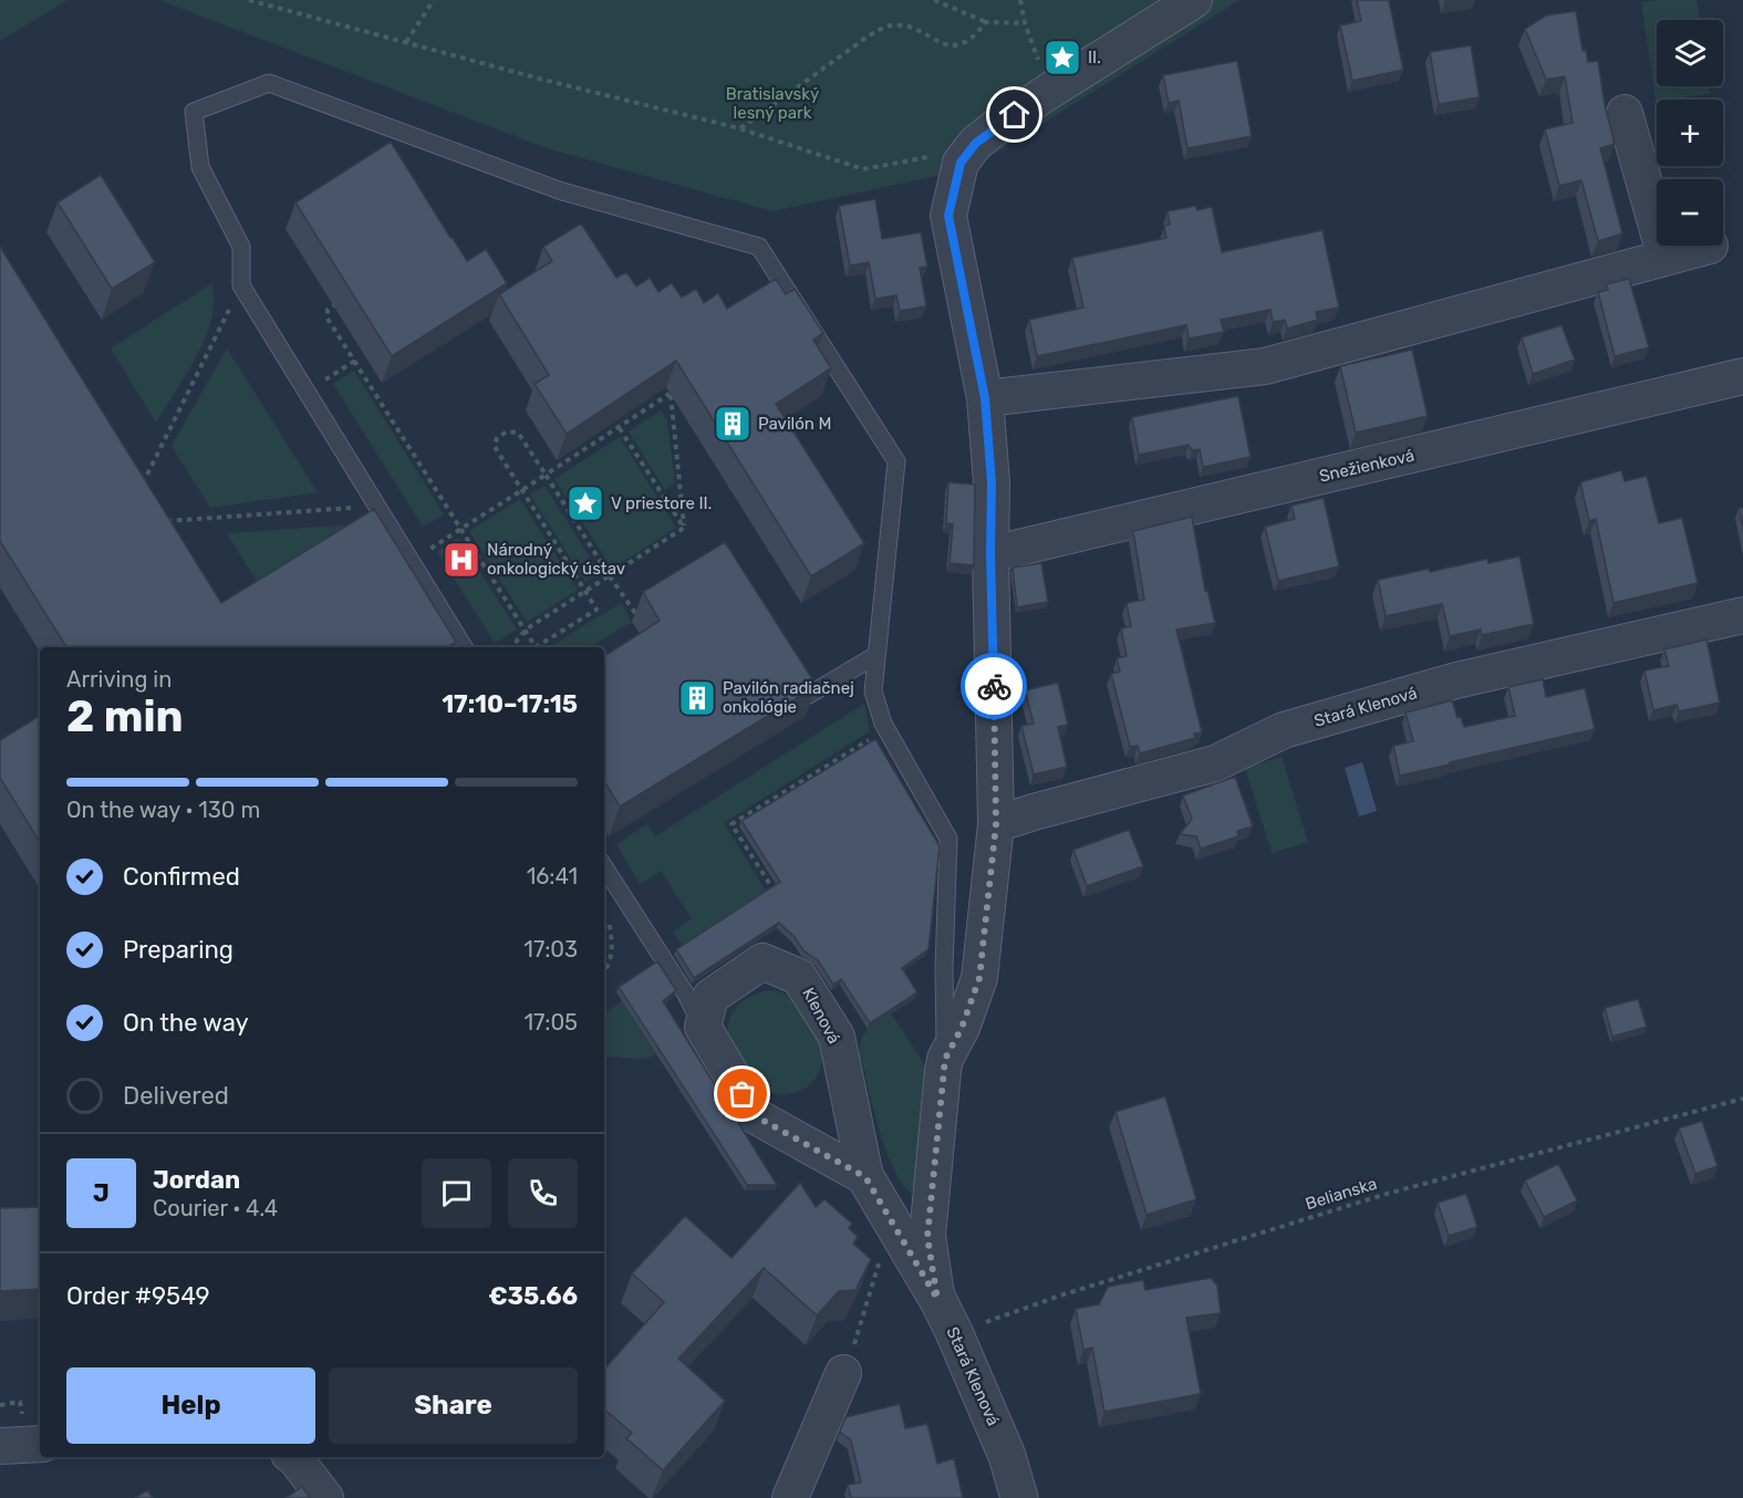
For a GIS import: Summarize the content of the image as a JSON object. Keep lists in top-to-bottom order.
{
  "streets": {
    "street": ["Snežienková", "Stará Klenová", "Klenová"],
    "path": ["Belianska"]
  },
  "crossings": [
    ["Snežienková", "Stará Klenová"],
    ["Stará Klenová", "Klenová"],
    ["Stará Klenová", "Belianska"]
  ],
  "parks": ["Bratislavský lesný park"],
  "places": {
    "place": ["II.", "V priestore II."],
    "building": ["Pavilón M", "Pavilón radiačnej onkológie"],
    "hospital": ["Národný onkologický ústav"]
  },
  "page": {
    "map_buttons": ["+", "−"],
    "heading": ["2 min", "Arriving in", "17:10–17:15"],
    "panel": [
      "Jordan",
      "Courier · 4.4",
      "Order #9549",
      "€35.66"
    ],
    "bar": "On the way · 130 m",
    "list": [
      ["Confirmed", "16:41"],
      ["Preparing", "17:03"],
      ["On the way", "17:05"],
      "Delivered"
    ],
    "round": "J",
    "buttons": ["Help", "Share"]
  }
}
